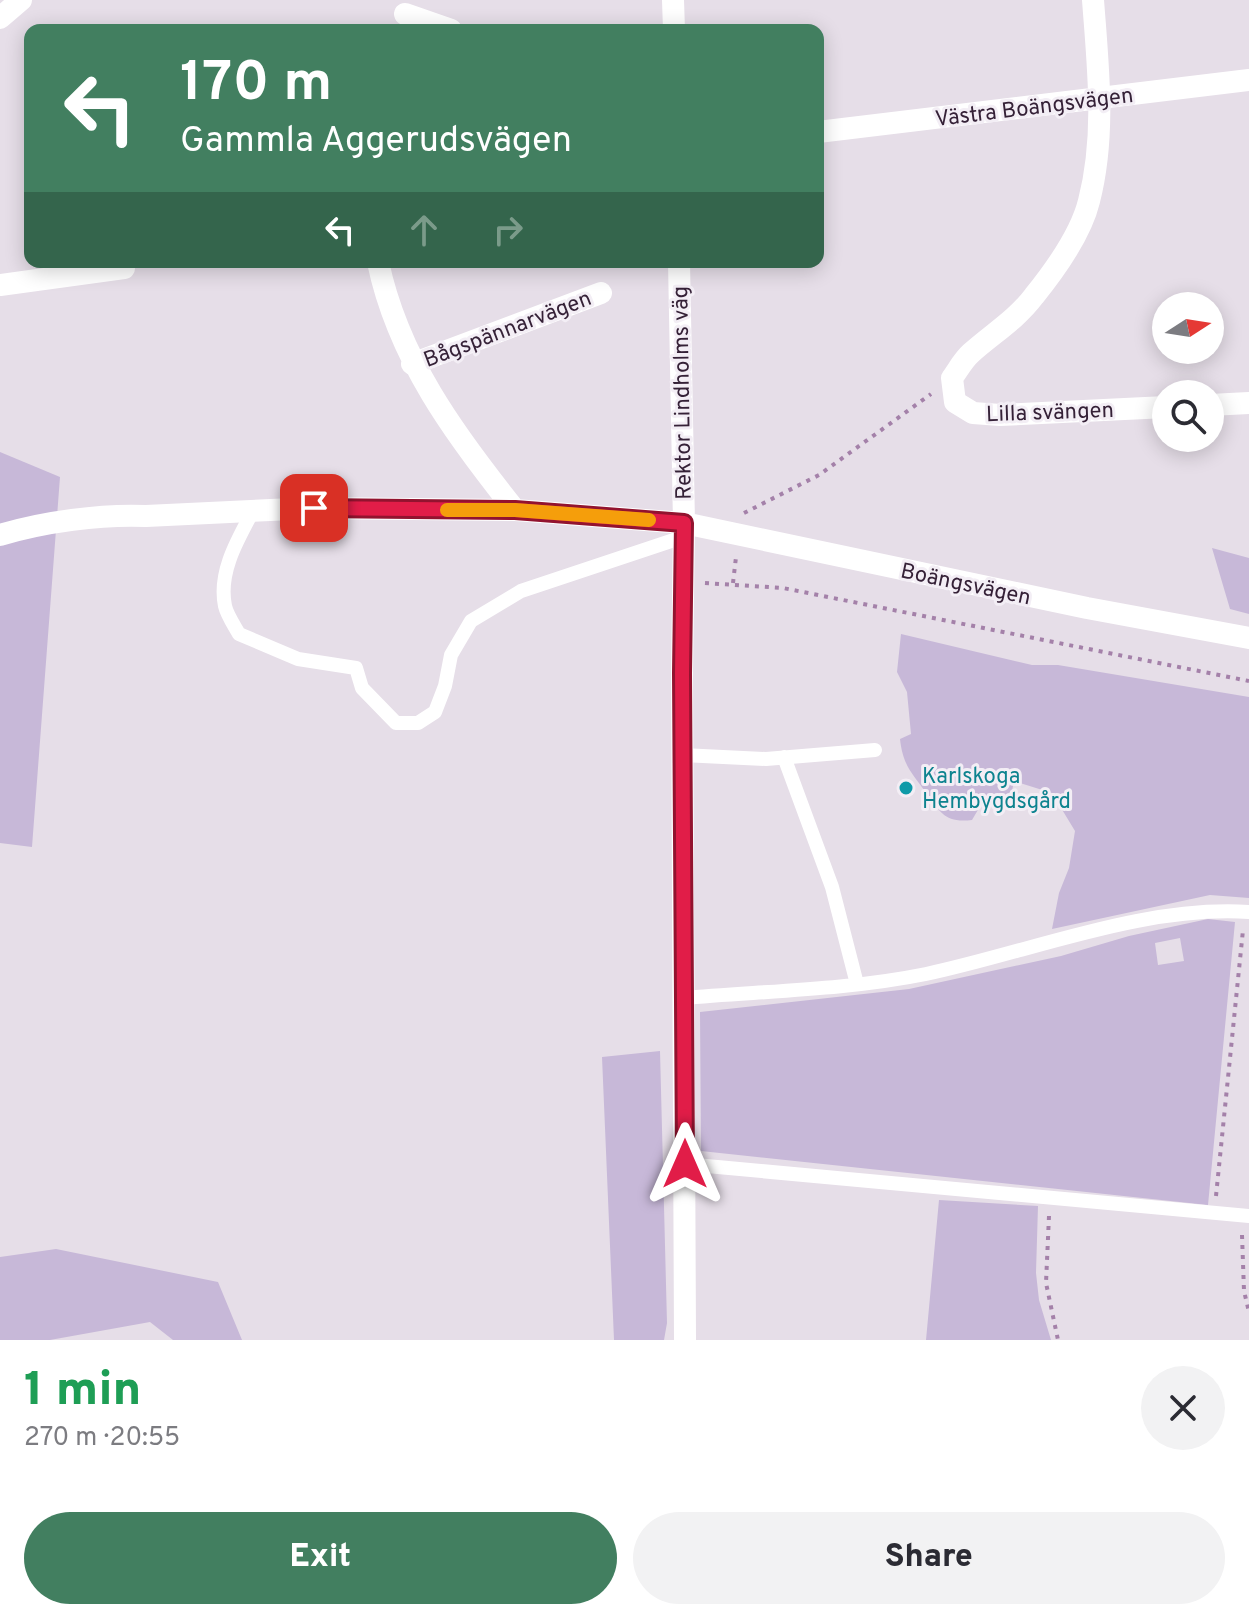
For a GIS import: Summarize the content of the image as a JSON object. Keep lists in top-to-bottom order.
{
  "streets": {
    "street": [
      "Västra Boängsvägen",
      "Bågspännarvägen",
      "Rektor Lindholms väg",
      "Lilla svängen",
      "Boängsvägen"
    ]
  },
  "crossings": [
    ["Bågspännarvägen", "Boängsvägen"],
    ["Rektor Lindholms väg", "Boängsvägen"]
  ],
  "places": ["Karlskoga Hembygdsgård"],
  "north": "right",
  "page": {
    "turn": ["170 m", "Gammla Aggerudsvägen"],
    "heading": ["1 min", "270 m · 20:55"],
    "buttons": ["Exit", "Share"]
  }
}
